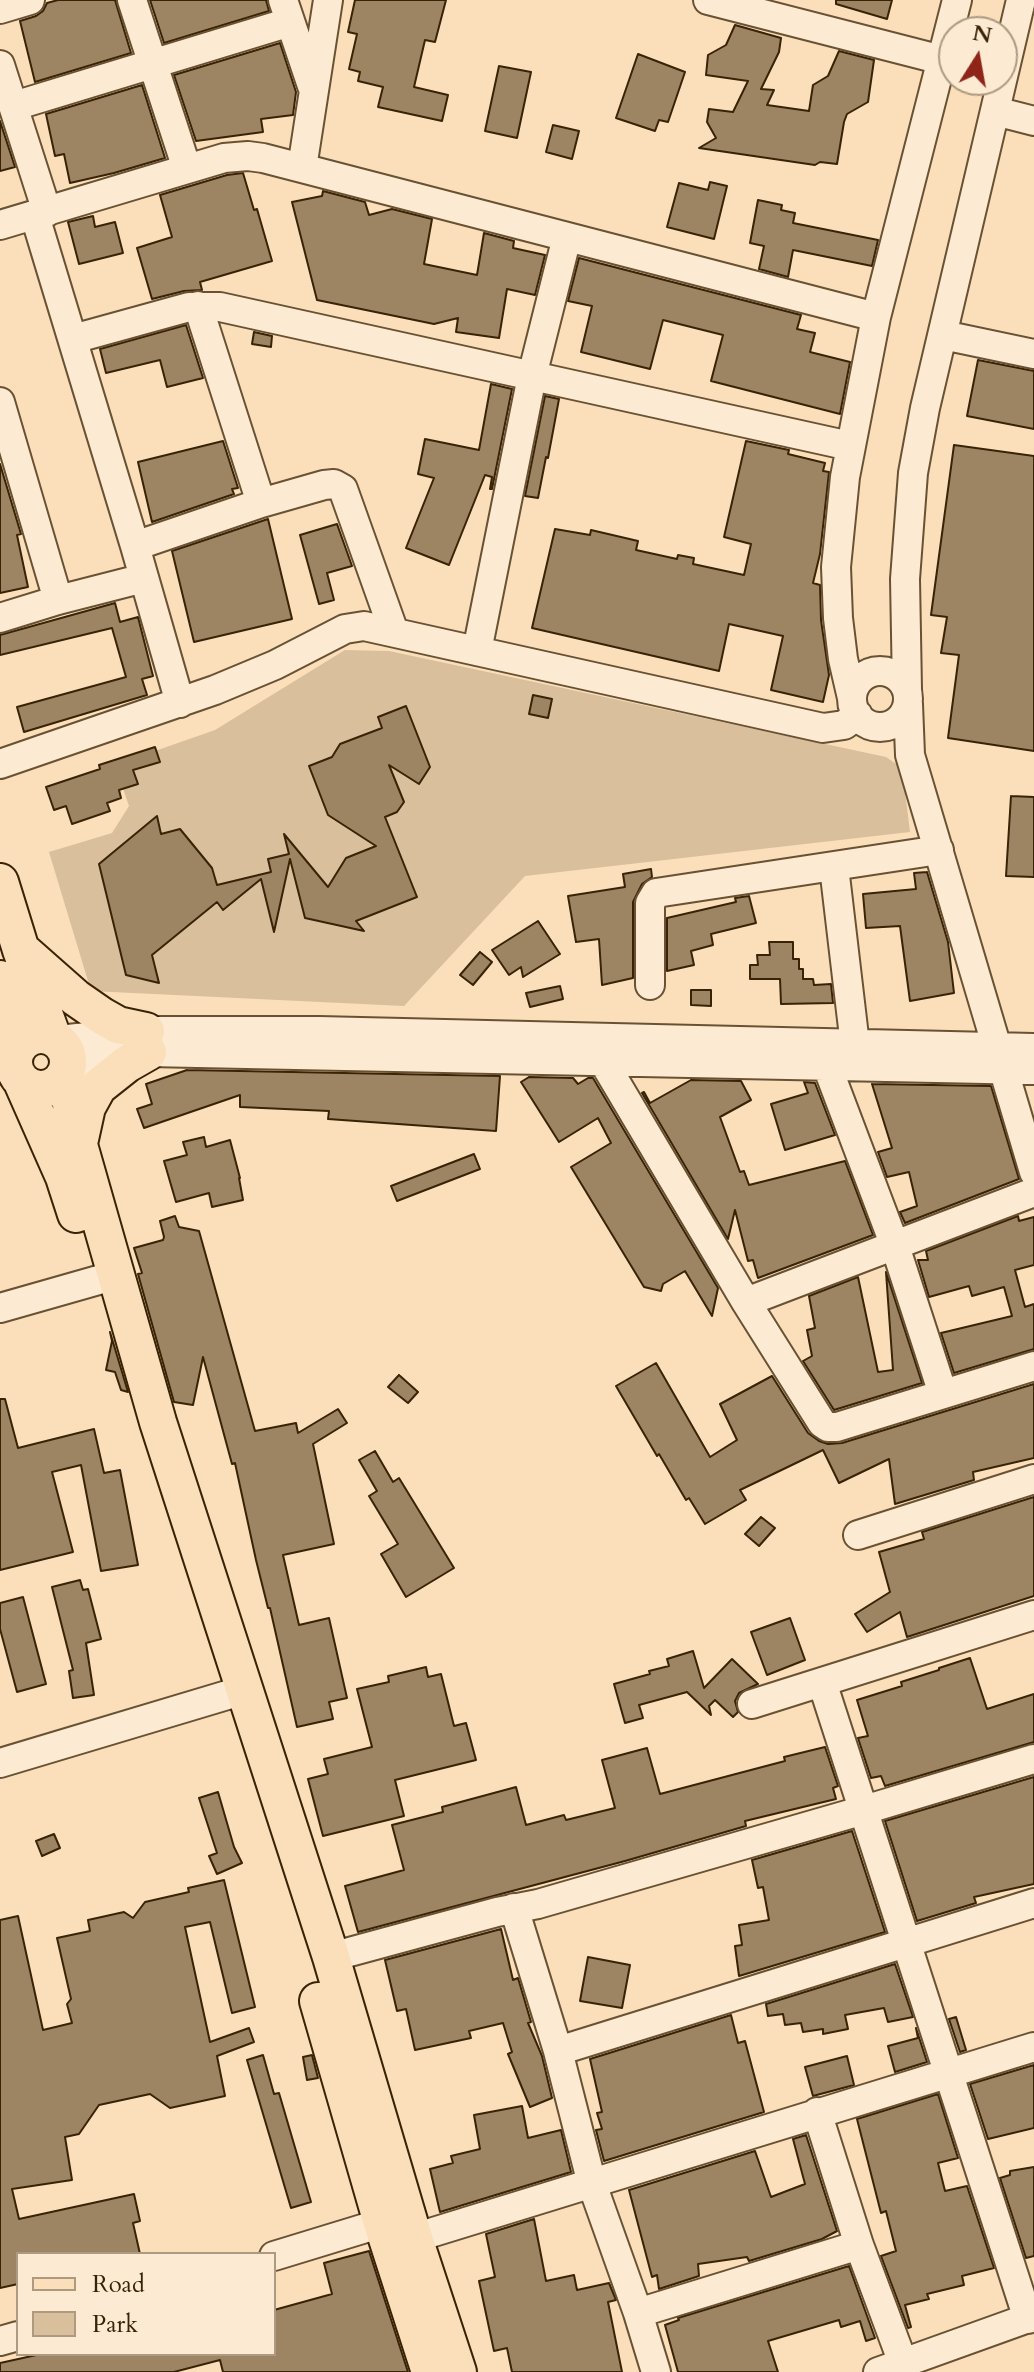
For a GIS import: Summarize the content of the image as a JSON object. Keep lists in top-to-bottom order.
{
  "legend": ["Road", "Park"],
  "north": "top"
}
